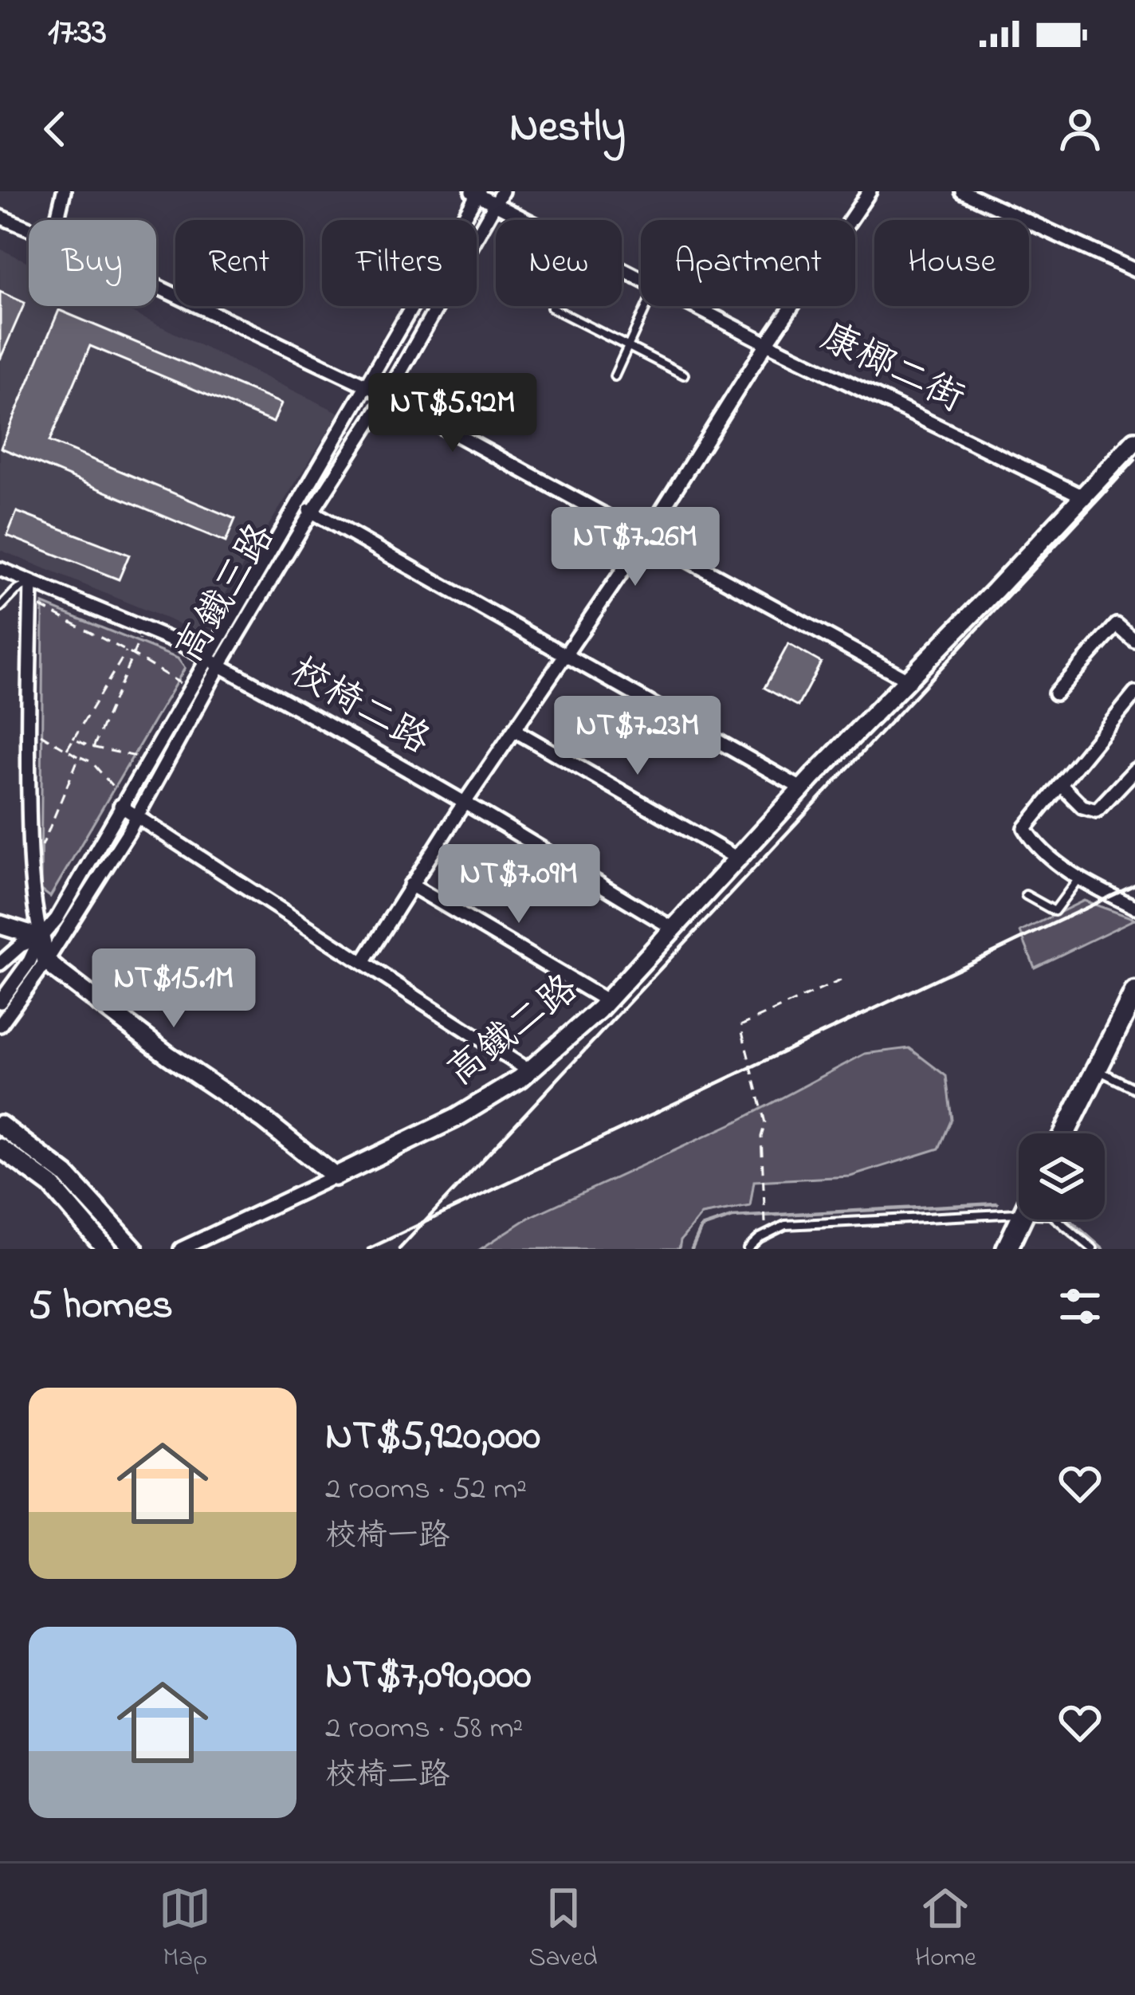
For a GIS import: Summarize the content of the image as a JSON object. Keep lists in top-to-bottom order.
{
  "streets": {
    "street": [
      "康榔二街",
      "高鐵三路",
      "校椅二路",
      "高鐵二路"
    ]
  },
  "crossings": [
    ["康榔二街", "高鐵三路"],
    ["康榔二街", "高鐵二路"],
    ["高鐵三路", "校椅二路"],
    ["校椅二路", "高鐵二路"]
  ],
  "page": {
    "status": "17:33",
    "header": "Nestly",
    "chip": [
      "Buy",
      "Rent",
      "Filters",
      "New",
      "Apartment",
      "House"
    ],
    "price": [
      "NT$5.92M",
      "NT$7.26M",
      "NT$7.23M",
      "NT$7.09M",
      "NT$15.1M"
    ],
    "heading": "5 homes",
    "list": [
      {
        "name": "NT$5,920,000",
        "note": "2 rooms · 52 m² · 校椅一路"
      },
      {
        "name": "NT$7,090,000",
        "note": "2 rooms · 58 m² · 校椅二路"
      }
    ],
    "tabs": ["Map", "Saved", "Home"]
  }
}
